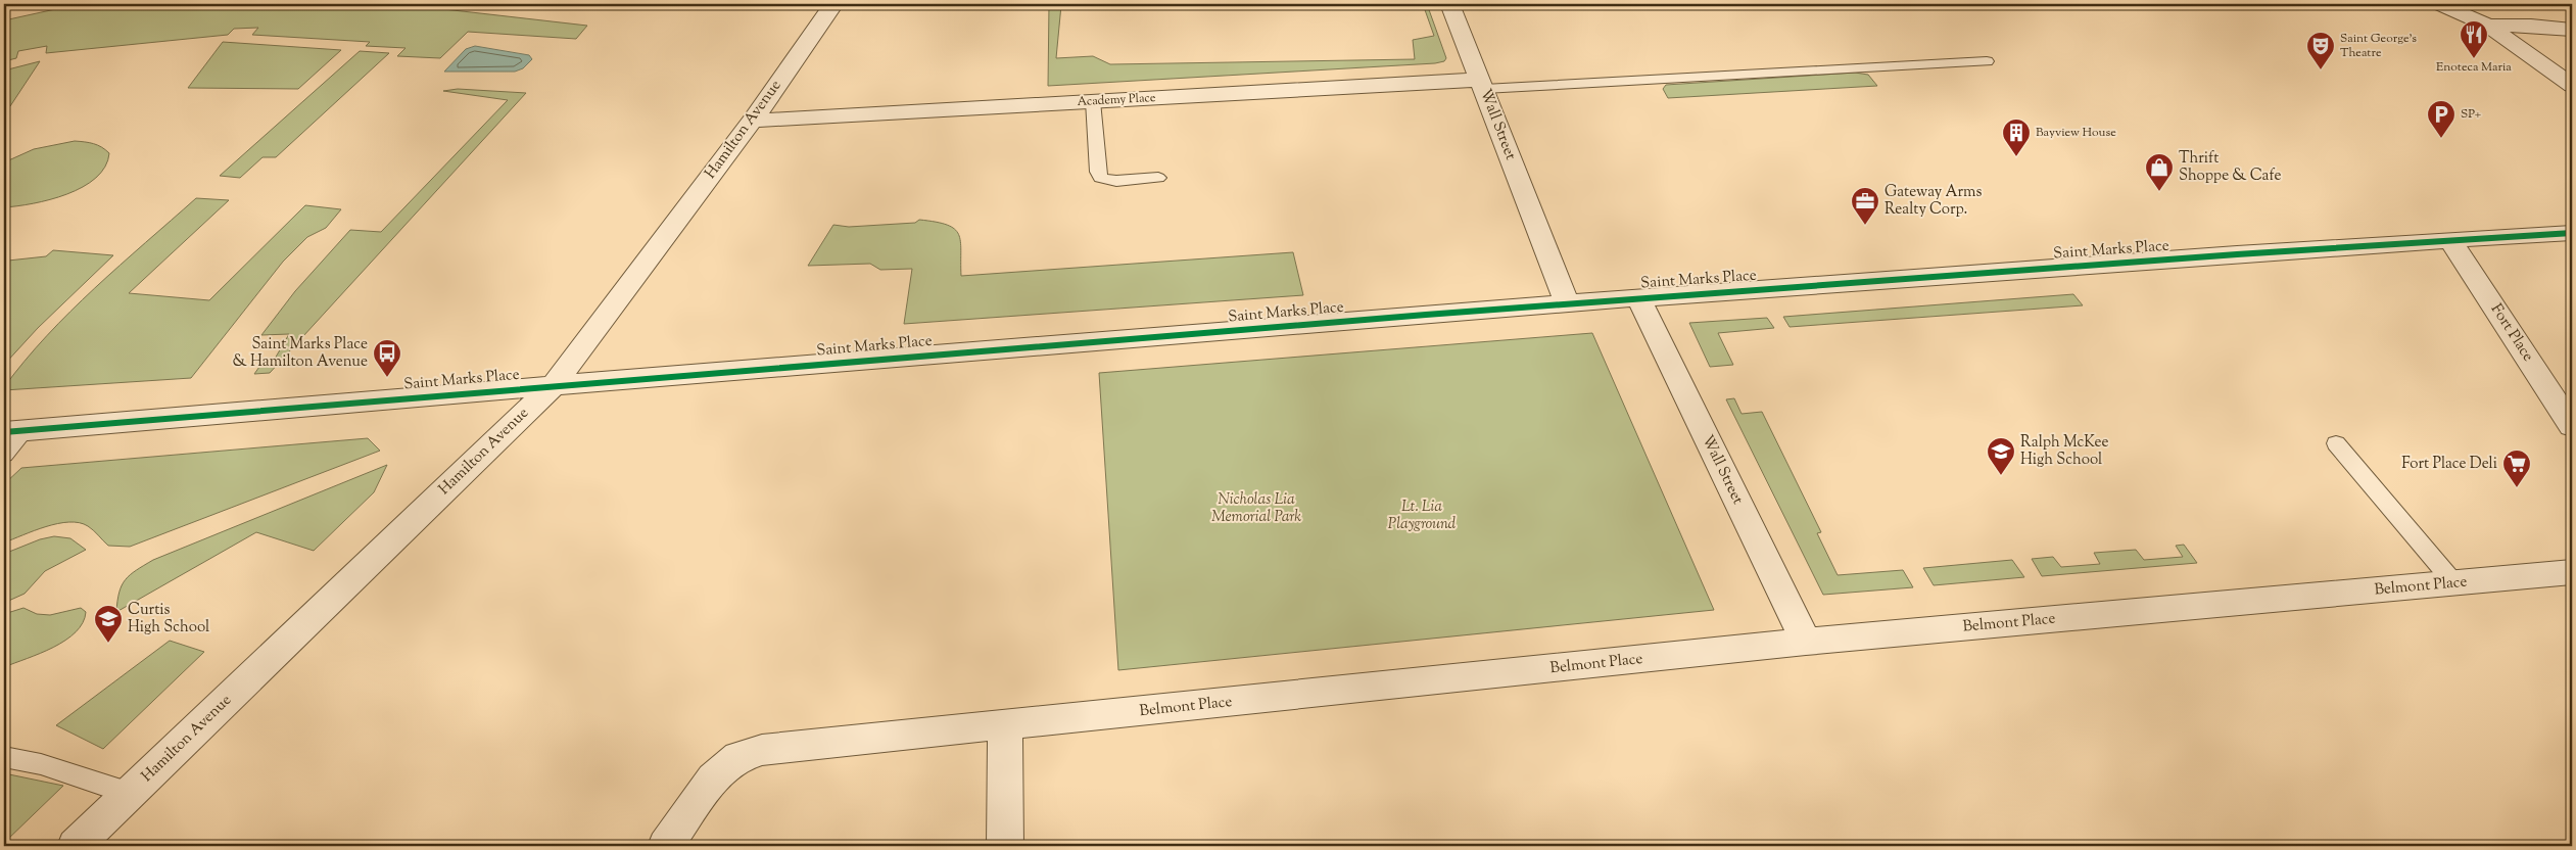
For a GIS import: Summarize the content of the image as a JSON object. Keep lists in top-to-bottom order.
{
  "streets": {
    "street": [
      "Academy Place",
      "Wall Street",
      "Hamilton Avenue",
      "Saint Marks Place",
      "Fort Place",
      "Belmont Place"
    ]
  },
  "crossings": [
    ["Academy Place", "Wall Street"],
    ["Academy Place", "Hamilton Avenue"],
    ["Wall Street", "Saint Marks Place"],
    ["Wall Street", "Belmont Place"],
    ["Hamilton Avenue", "Saint Marks Place"],
    ["Saint Marks Place", "Fort Place"]
  ],
  "parks": ["Nicholas Lia Memorial Park", "Lt. Lia Playground"],
  "places": {
    "restaurant": ["Enoteca Maria"],
    "theatre": ["Saint George's Theatre"],
    "parking": ["SP+"],
    "building": ["Bayview House"],
    "shop": ["Thrift Shoppe & Cafe"],
    "office": ["Gateway Arms Realty Corp."],
    "bus stop": ["Saint Marks Place & Hamilton Avenue"],
    "school or university": ["Ralph McKee High School", "Curtis High School"],
    "supermarket": ["Fort Place Deli"]
  }
}
